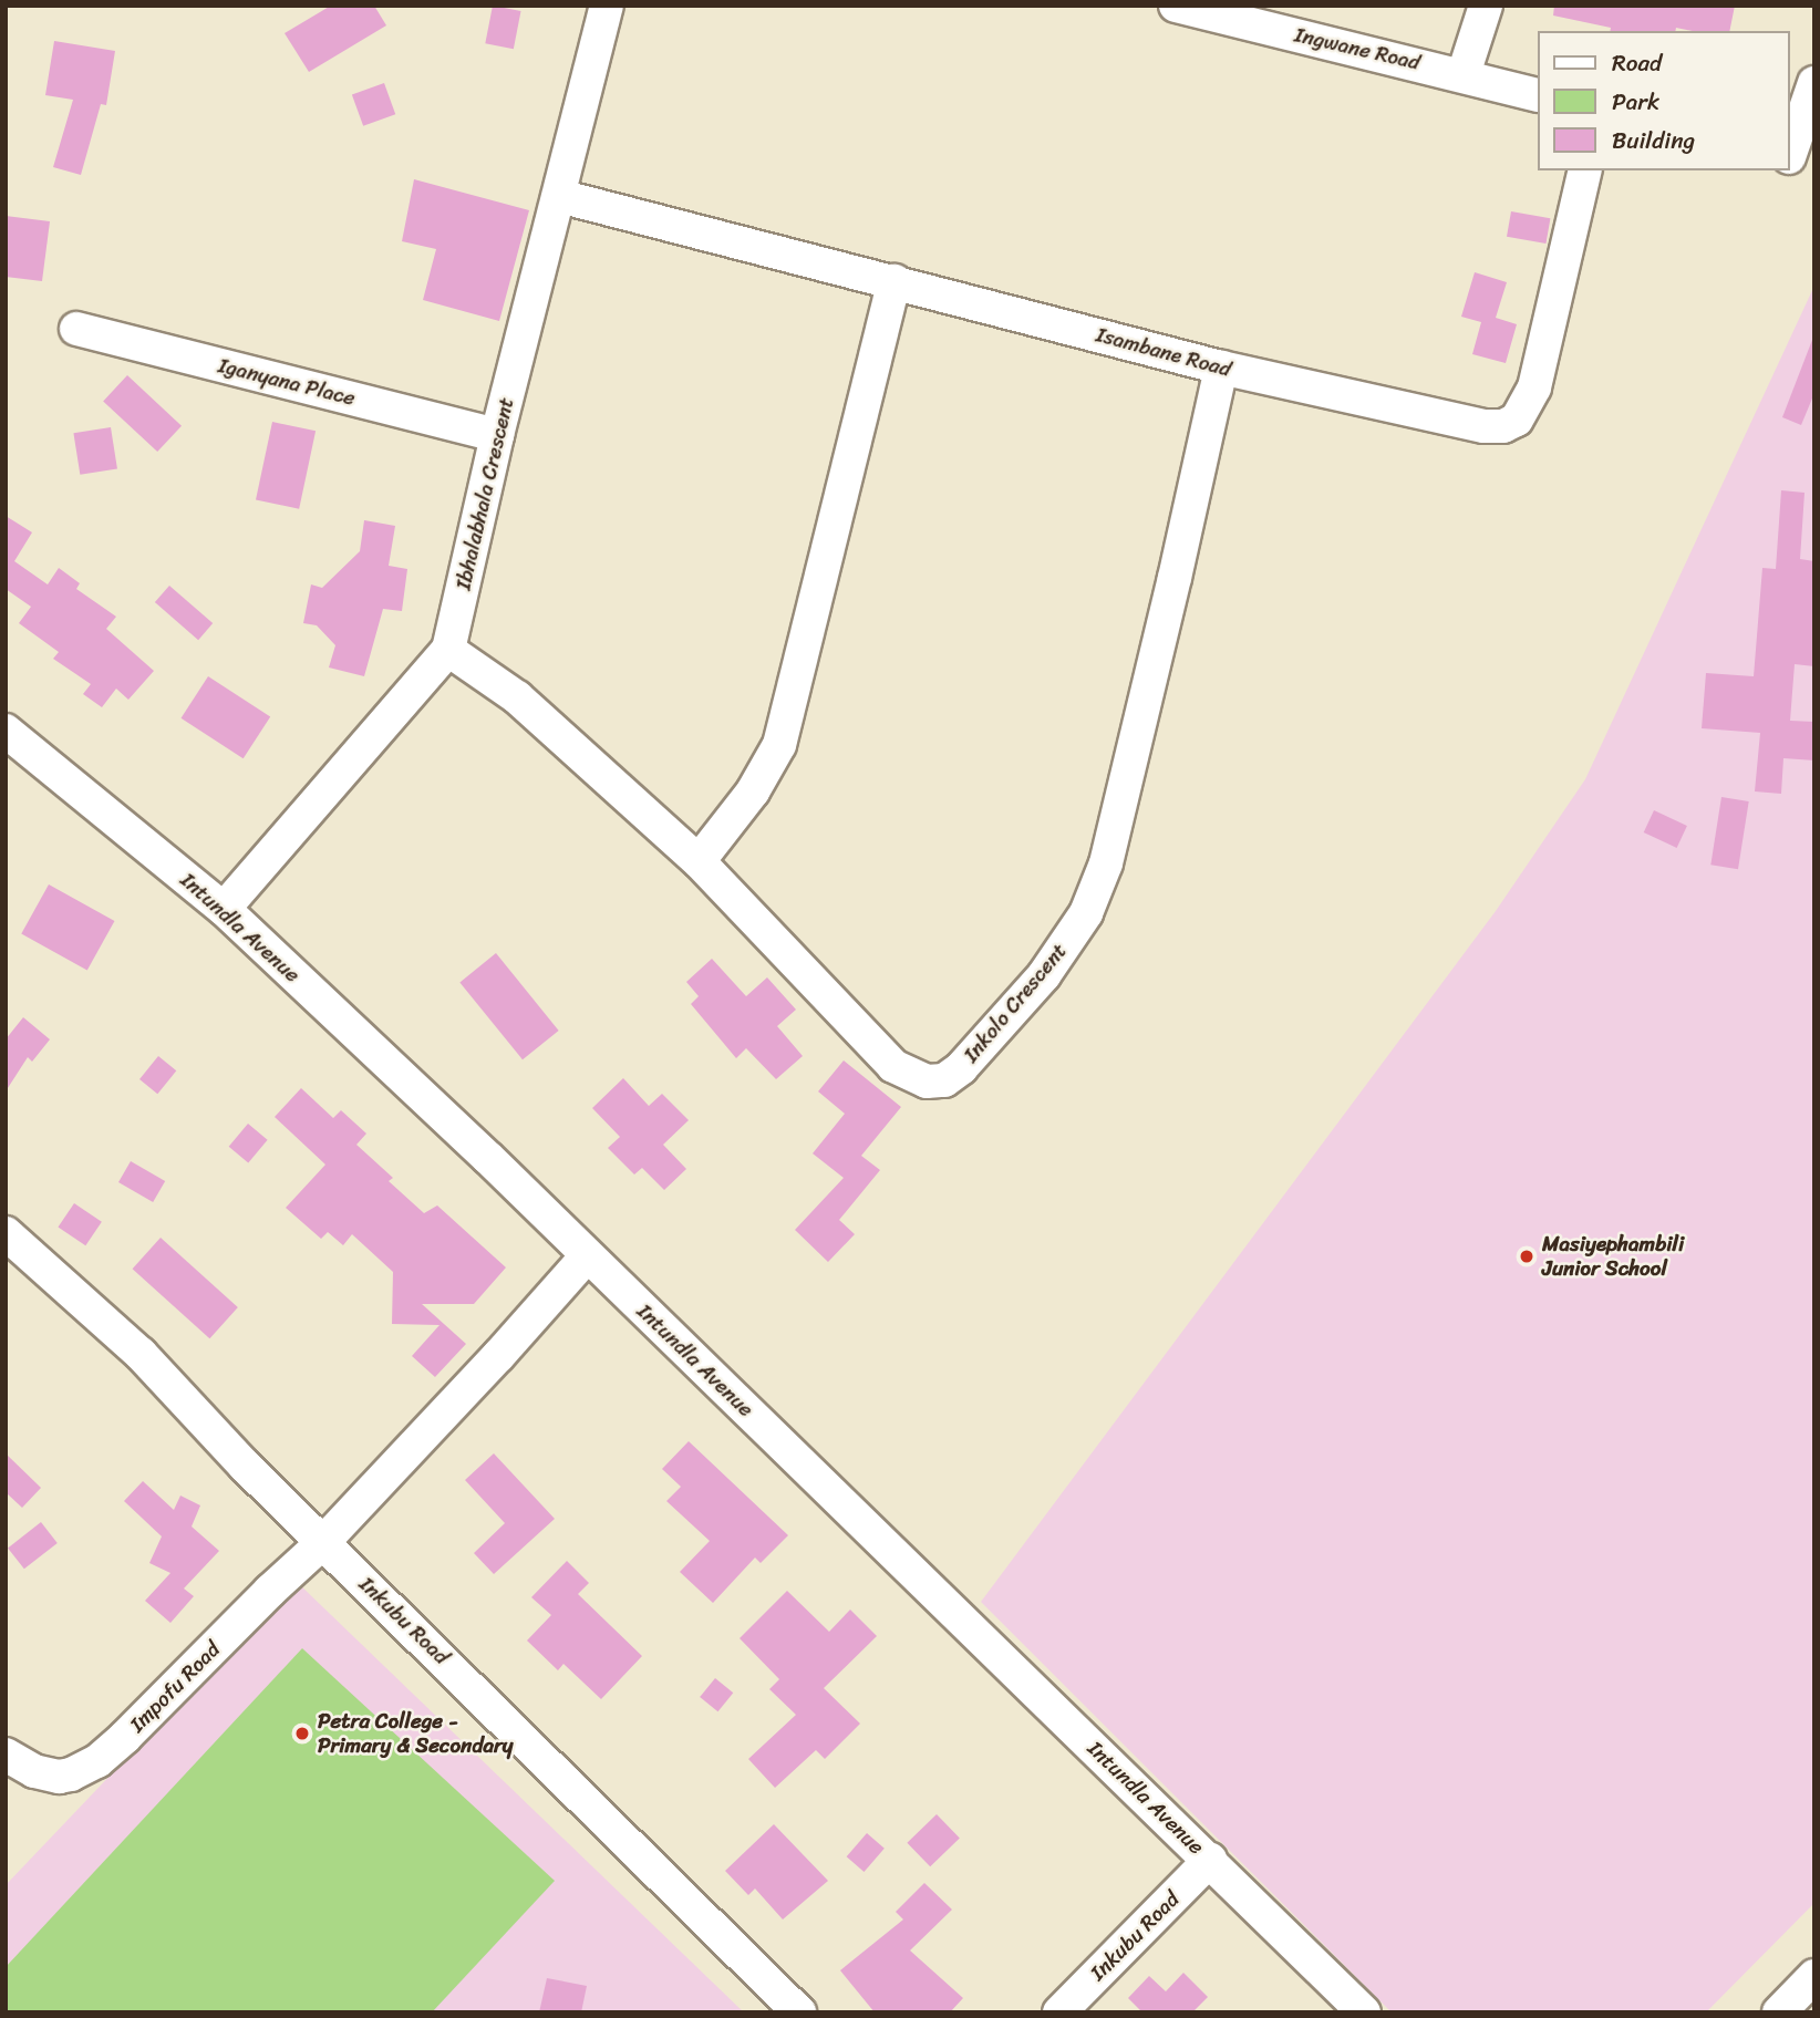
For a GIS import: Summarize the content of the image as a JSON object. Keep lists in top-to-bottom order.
{
  "streets": {
    "street": [
      "Ingwane Road",
      "Isambane Road",
      "Iganyana Place",
      "Ibhalabhala Crescent",
      "Intundla Avenue",
      "Inkolo Crescent",
      "Inkubu Road",
      "Impofu Road"
    ]
  },
  "crossings": [
    ["Isambane Road", "Ibhalabhala Crescent"],
    ["Isambane Road", "Inkolo Crescent"],
    ["Iganyana Place", "Ibhalabhala Crescent"],
    ["Ibhalabhala Crescent", "Intundla Avenue"],
    ["Ibhalabhala Crescent", "Inkolo Crescent"],
    ["Intundla Avenue", "Inkubu Road"],
    ["Intundla Avenue", "Impofu Road"],
    ["Inkubu Road", "Impofu Road"]
  ],
  "places": ["Masiyephambili Junior School", "Petra College - Primary & Secondary"],
  "legend": ["Road", "Park", "Building"]
}
